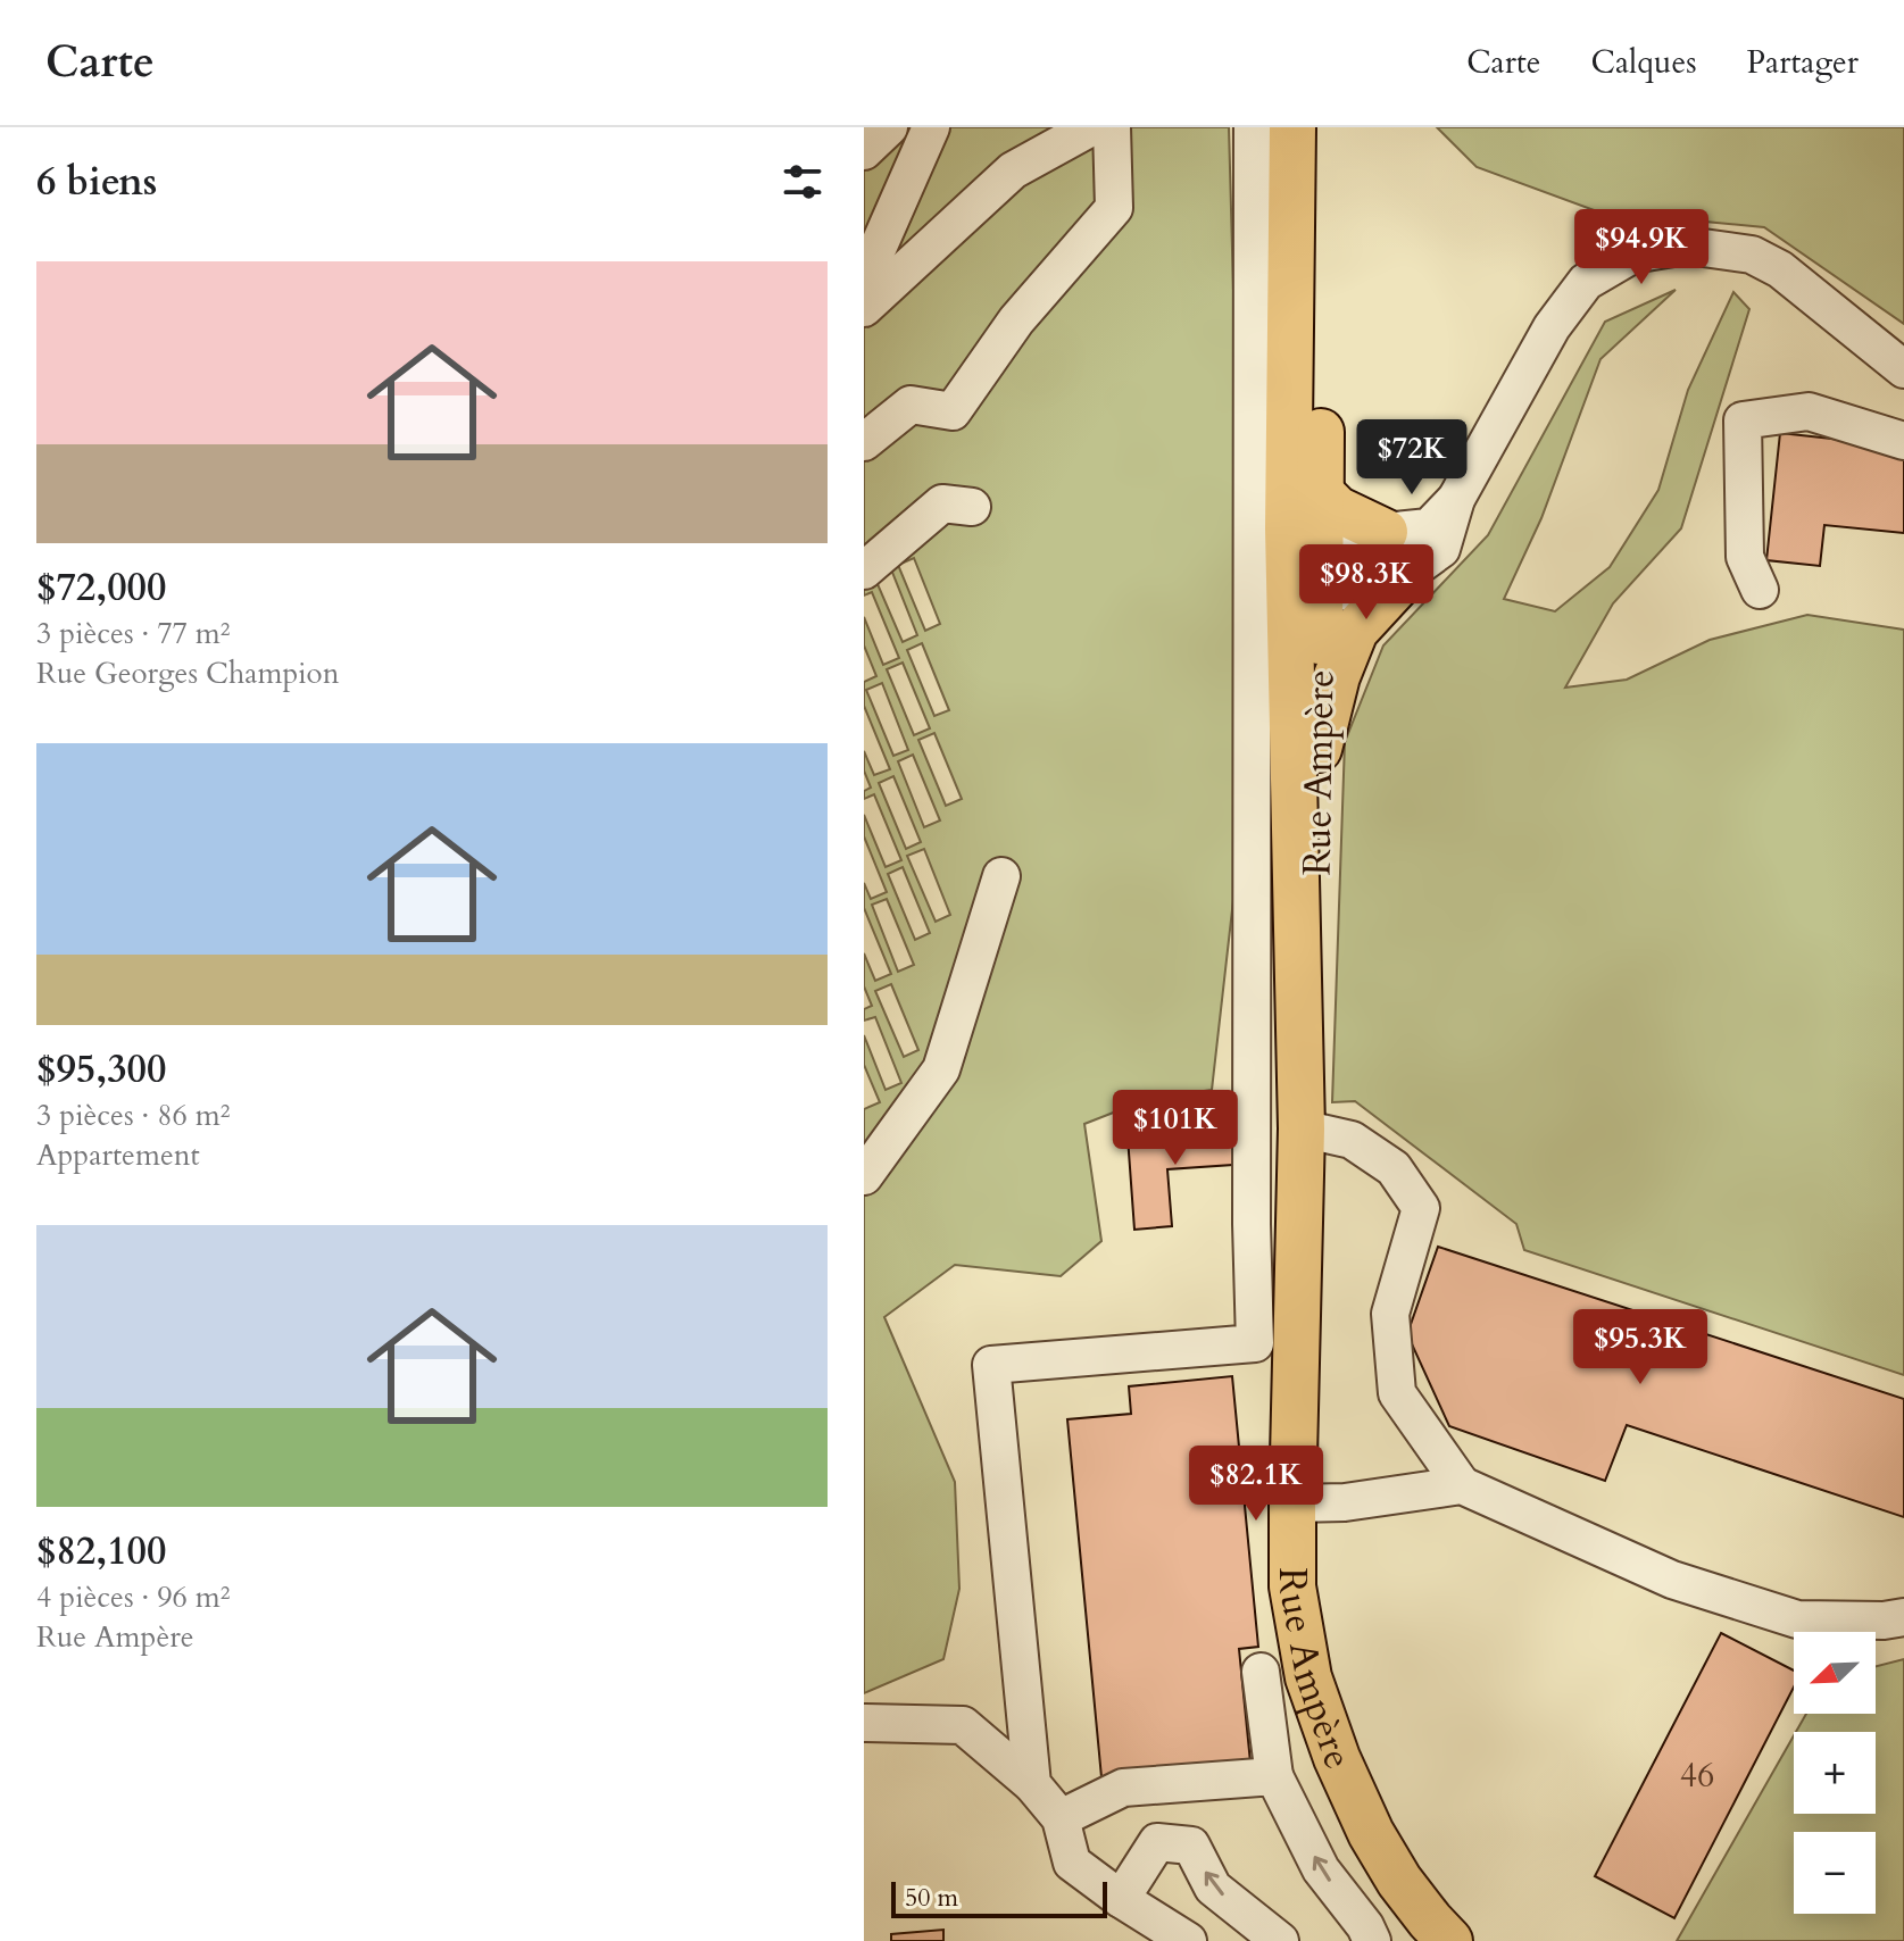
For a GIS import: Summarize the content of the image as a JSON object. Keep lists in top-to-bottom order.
{
  "streets": {
    "main road": ["Rue Ampère"]
  },
  "house_numbers": ["46"],
  "scale_bar": "50 m",
  "north": "bottom left",
  "page": {
    "header": "Carte",
    "nav": ["Carte", "Calques", "Partager"],
    "heading": "6 biens",
    "price": [
      "$94.9K",
      "$72K",
      "$98.3K",
      "$101K",
      "$95.3K",
      "$82.1K"
    ],
    "list": [
      {
        "name": "$72,000",
        "note": "3 pièces · 77 m² · Rue Georges Champion"
      },
      {
        "name": "$95,300",
        "note": "3 pièces · 86 m² · Appartement"
      },
      {
        "name": "$82,100",
        "note": "4 pièces · 96 m² · Rue Ampère"
      }
    ],
    "map_buttons": ["+", "−"],
    "scale": "50 m"
  }
}
